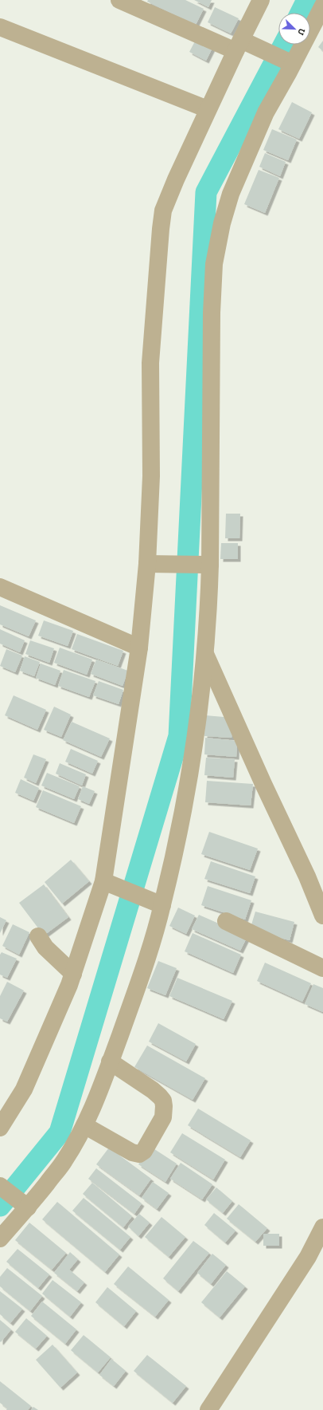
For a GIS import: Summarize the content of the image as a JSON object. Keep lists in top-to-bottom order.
{
  "north": "bottom right"
}
